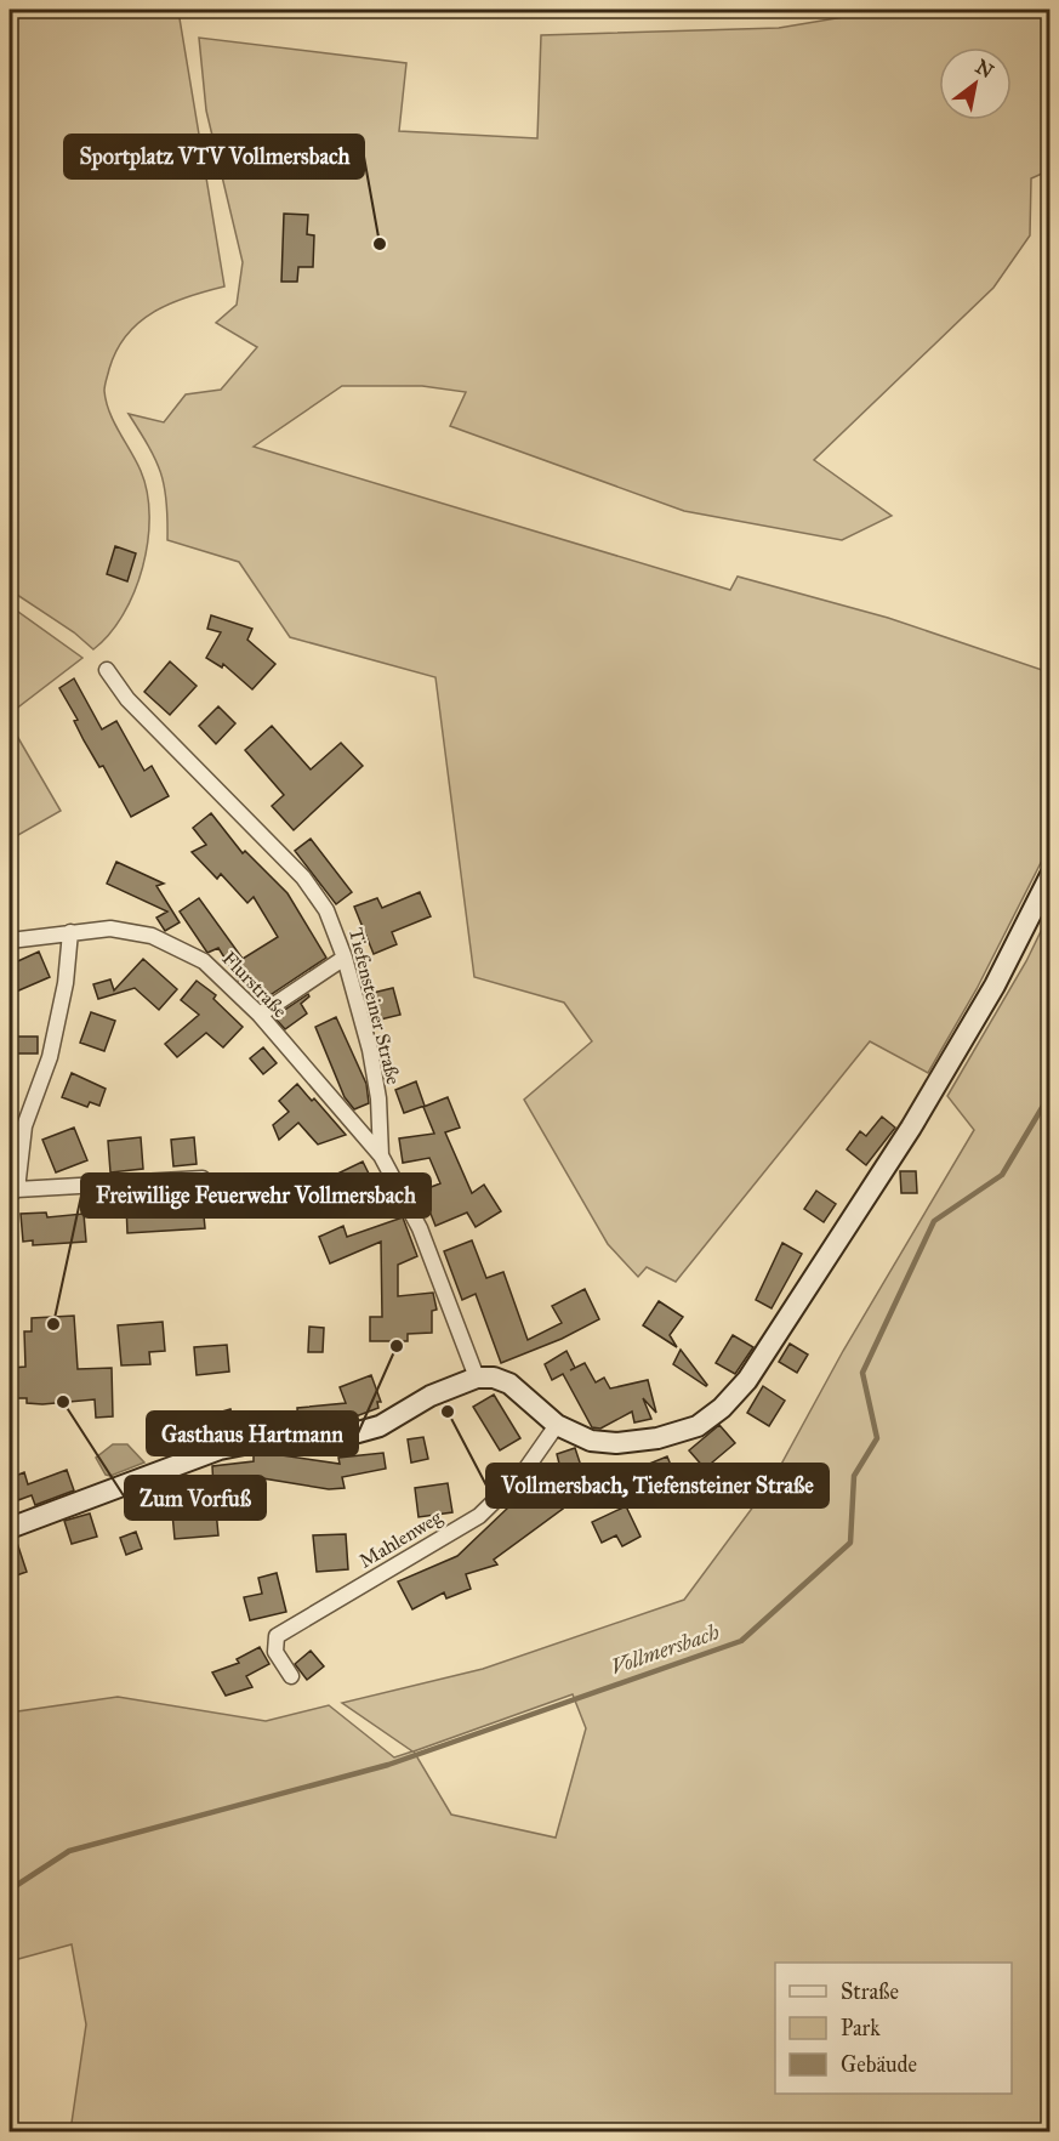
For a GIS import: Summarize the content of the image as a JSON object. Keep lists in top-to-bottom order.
{
  "streets": {
    "street": ["Flurstraße", "Tiefensteiner Straße", "Mahlenweg"]
  },
  "crossings": [
    ["Flurstraße", "Tiefensteiner Straße"]
  ],
  "water": ["Vollmersbach"],
  "places": [
    "Sportplatz VTV Vollmersbach",
    "Freiwillige Feuerwehr Vollmersbach",
    "Gasthaus Hartmann",
    "Zum Vorfuß",
    "Vollmersbach, Tiefensteiner Straße"
  ],
  "legend": ["Straße", "Park", "Gebäude"],
  "north": "top right"
}
